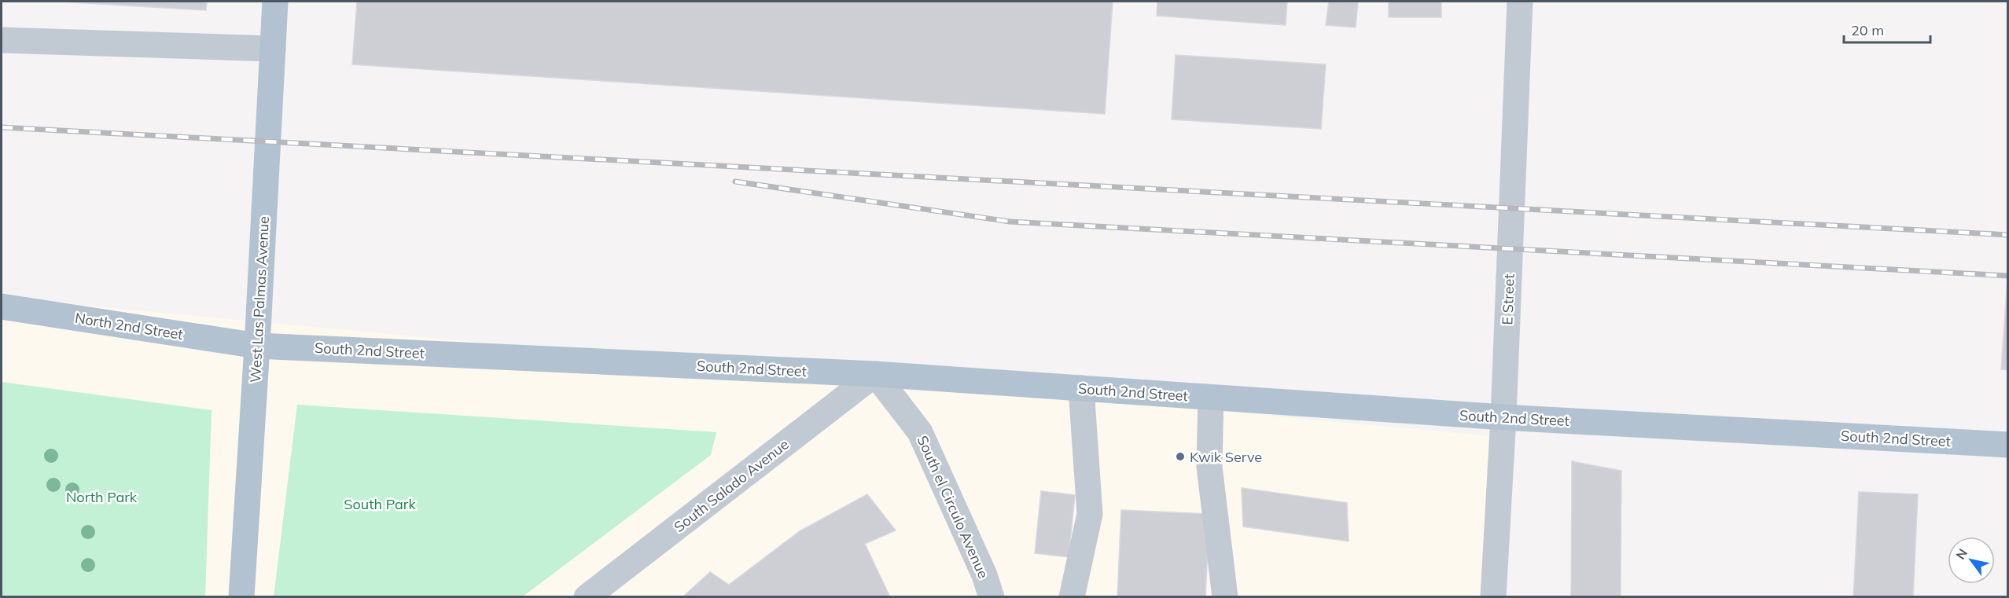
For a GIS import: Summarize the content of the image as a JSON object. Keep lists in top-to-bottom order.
{
  "streets": {
    "main road": ["West Las Palmas Avenue", "North 2nd Street", "South 2nd Street"],
    "street": ["E Street", "South Salado Avenue", "South el Circulo Avenue"]
  },
  "crossings": [
    ["West Las Palmas Avenue", "North 2nd Street"],
    ["West Las Palmas Avenue", "South 2nd Street"],
    ["E Street", "South 2nd Street"],
    ["North 2nd Street", "South 2nd Street"],
    ["South 2nd Street", "South Salado Avenue"],
    ["South 2nd Street", "South el Circulo Avenue"],
    ["South Salado Avenue", "South el Circulo Avenue"]
  ],
  "parks": ["North Park", "South Park"],
  "places": ["Kwik Serve"],
  "scale_bar": "20 m",
  "north": "top left"
}
